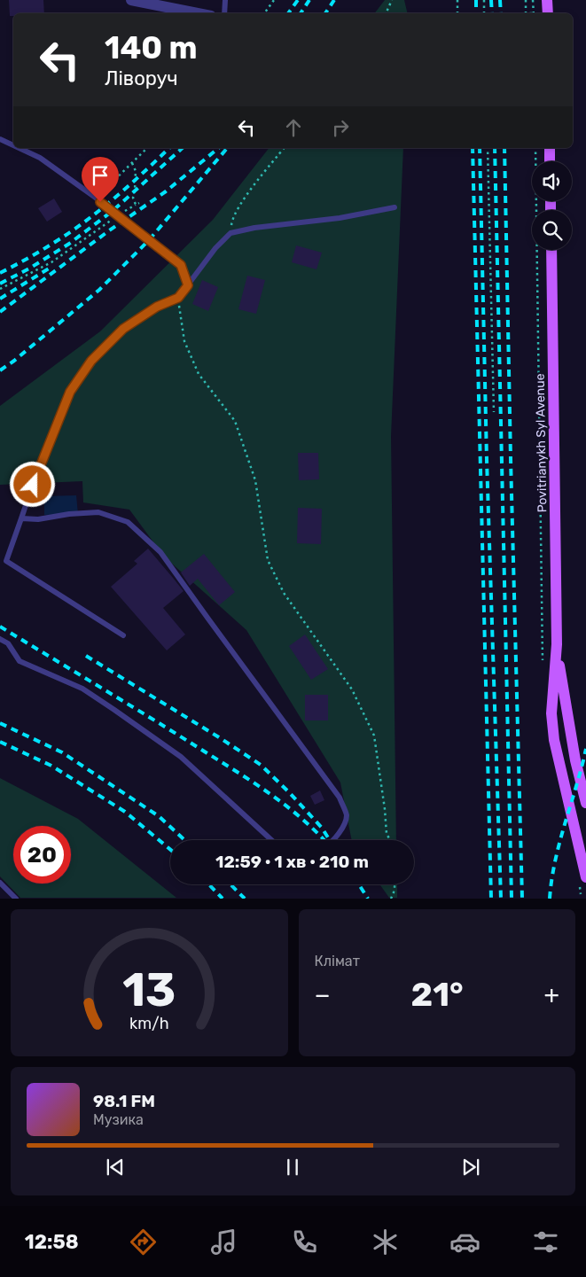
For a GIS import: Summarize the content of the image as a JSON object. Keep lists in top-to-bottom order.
{
  "streets": {
    "main road": ["Povitrianykh Syl Avenue"]
  },
  "page": {
    "turn": ["140 m", "Ліворуч"],
    "limit": "20",
    "trip": "12:59 · 1 хв · 210 m",
    "tile": "Клімат",
    "heat": ["−", "21°", "+"],
    "song": ["98.1 FM", "Музика"],
    "tabs": "12:58",
    "gauge": ["13", "km/h"]
  }
}
